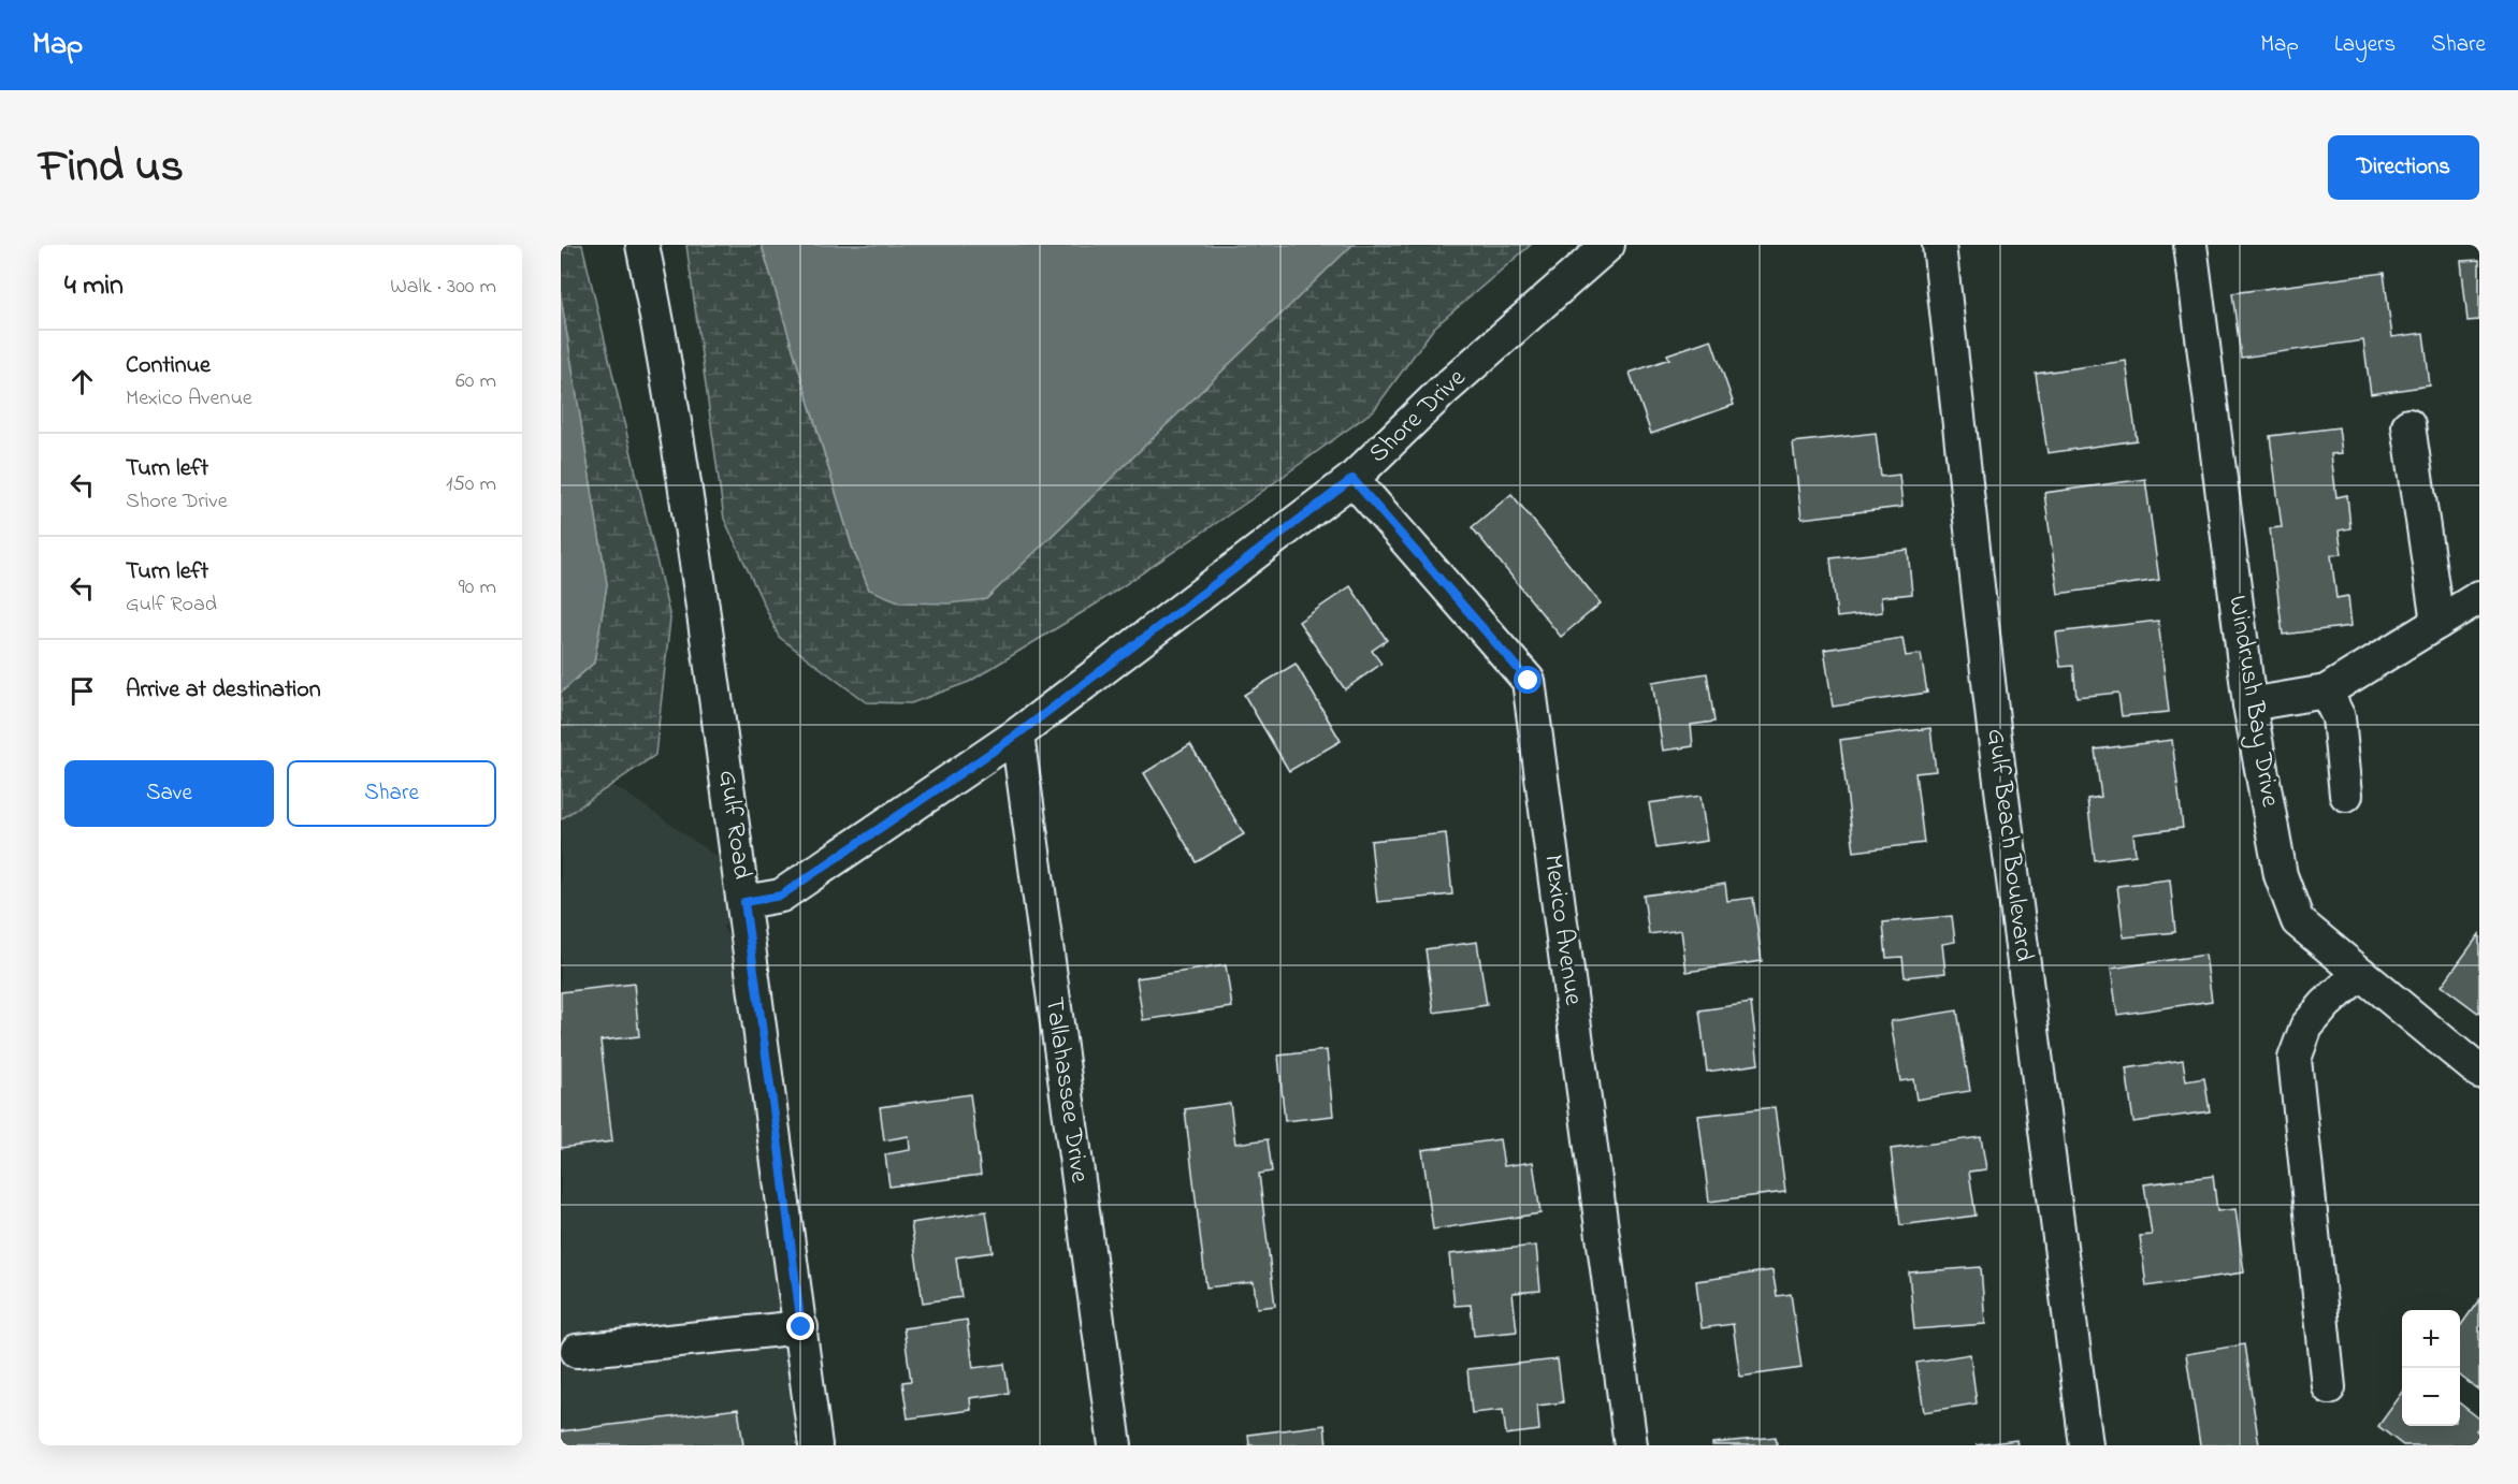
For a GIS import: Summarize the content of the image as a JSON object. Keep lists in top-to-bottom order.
{
  "streets": {
    "street": [
      "Shore Drive",
      "Windrush Bay Drive",
      "Gulf Road",
      "Gulf Beach Boulevard",
      "Mexico Avenue",
      "Tallahassee Drive"
    ]
  },
  "crossings": [
    ["Shore Drive", "Gulf Road"],
    ["Shore Drive", "Mexico Avenue"],
    ["Shore Drive", "Tallahassee Drive"]
  ],
  "page": {
    "header": "Map",
    "nav": ["Map", "Layers", "Share"],
    "title": "Find us",
    "buttons": [
      "Directions",
      ["Save", "Share"]
    ],
    "heading": ["4 min", "Walk · 300 m"],
    "list": [
      ["Continue", "Mexico Avenue", "60 m"],
      ["Turn left", "Shore Drive", "150 m"],
      ["Turn left", "Gulf Road", "90 m"],
      "Arrive at destination"
    ],
    "map_buttons": ["+", "−"]
  }
}
